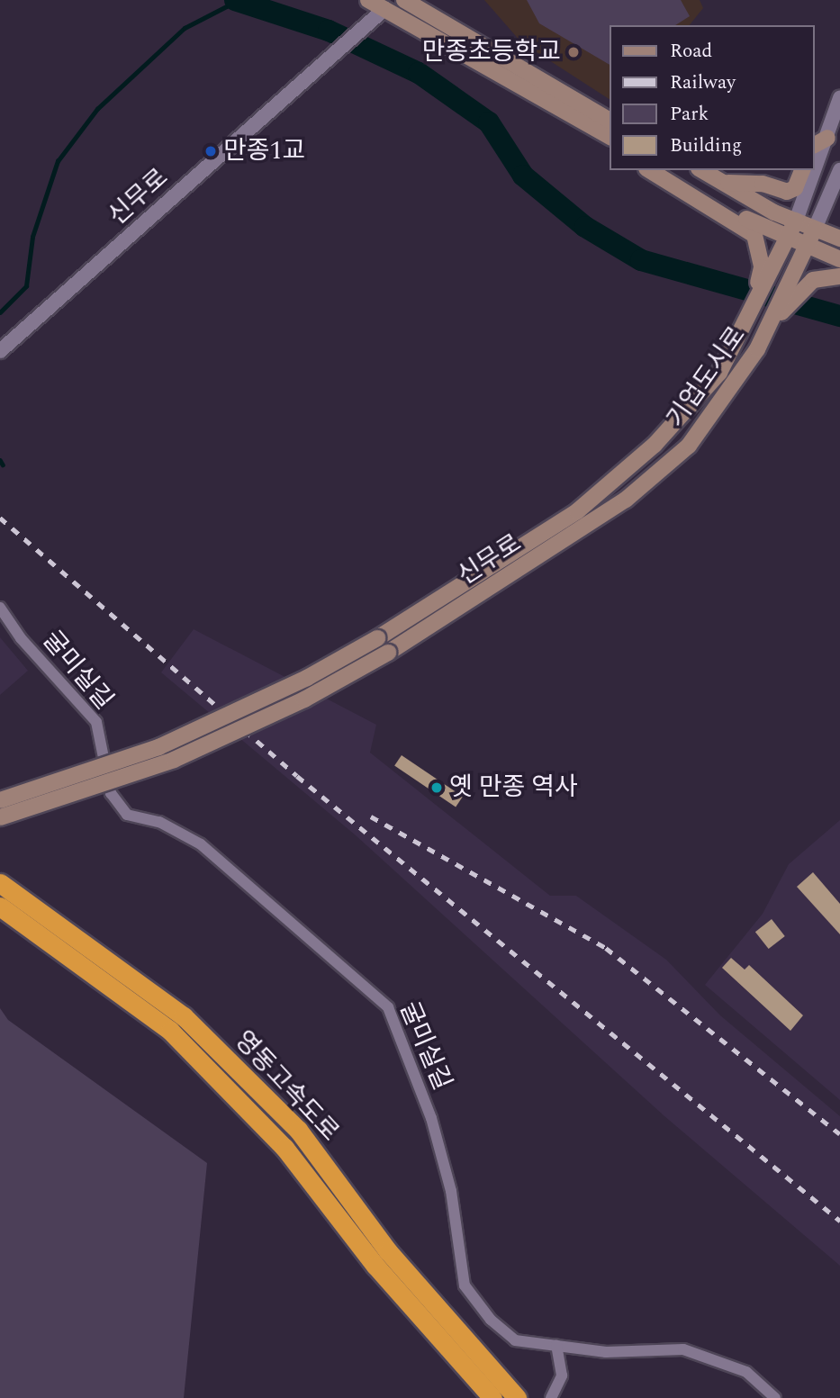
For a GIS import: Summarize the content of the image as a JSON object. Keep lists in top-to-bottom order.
{
  "streets": {
    "highway": ["영동고속도로"],
    "main road": ["신무로", "기업도시로"],
    "street": ["굴미실길"]
  },
  "crossings": [
    ["신무로", "기업도시로"]
  ],
  "places": ["만종초등학교", "만종1교", "옛 만종 역사"],
  "legend": [
    "Road",
    "Railway",
    "Park",
    "Building"
  ]
}
